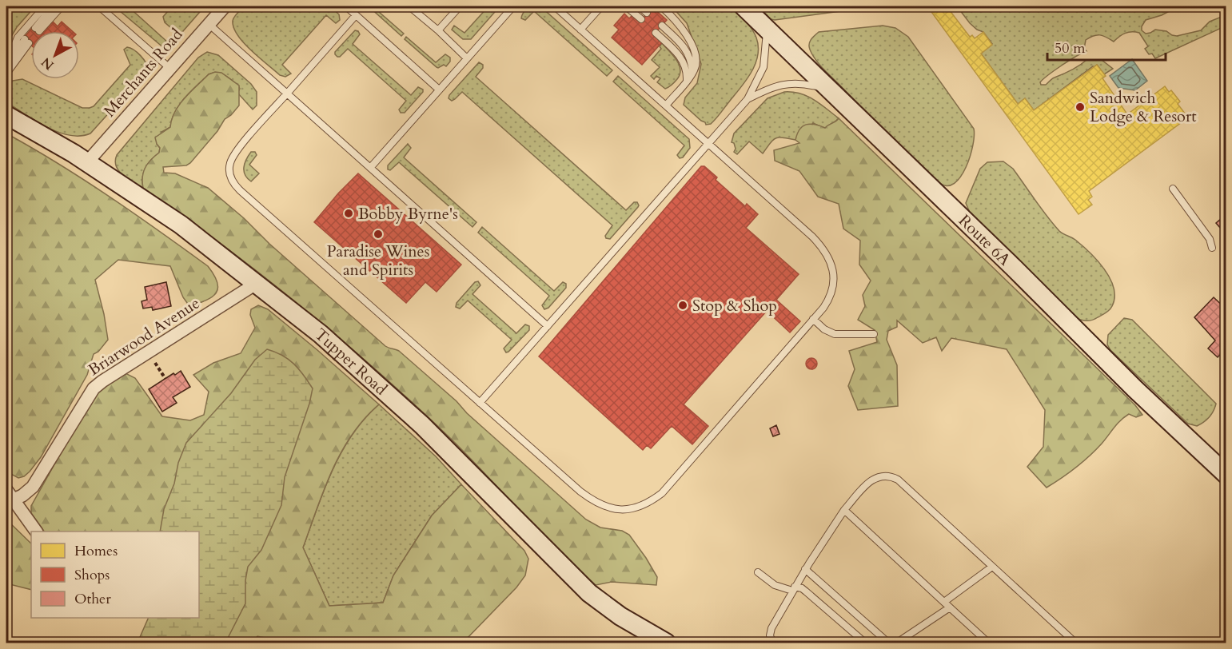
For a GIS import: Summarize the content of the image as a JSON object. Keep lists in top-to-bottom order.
{
  "streets": {
    "main road": ["Route 6A", "Tupper Road"],
    "street": ["Merchants Road", "Briarwood Avenue"]
  },
  "crossings": [
    ["Merchants Road", "Tupper Road"],
    ["Briarwood Avenue", "Tupper Road"]
  ],
  "places": [
    "Sandwich Lodge & Resort",
    "Bobby Byrne's",
    "Paradise Wines and Spirits",
    "Stop & Shop"
  ],
  "legend": ["Homes", "Shops", "Other"],
  "scale_bar": "50 m",
  "north": "bottom left"
}
